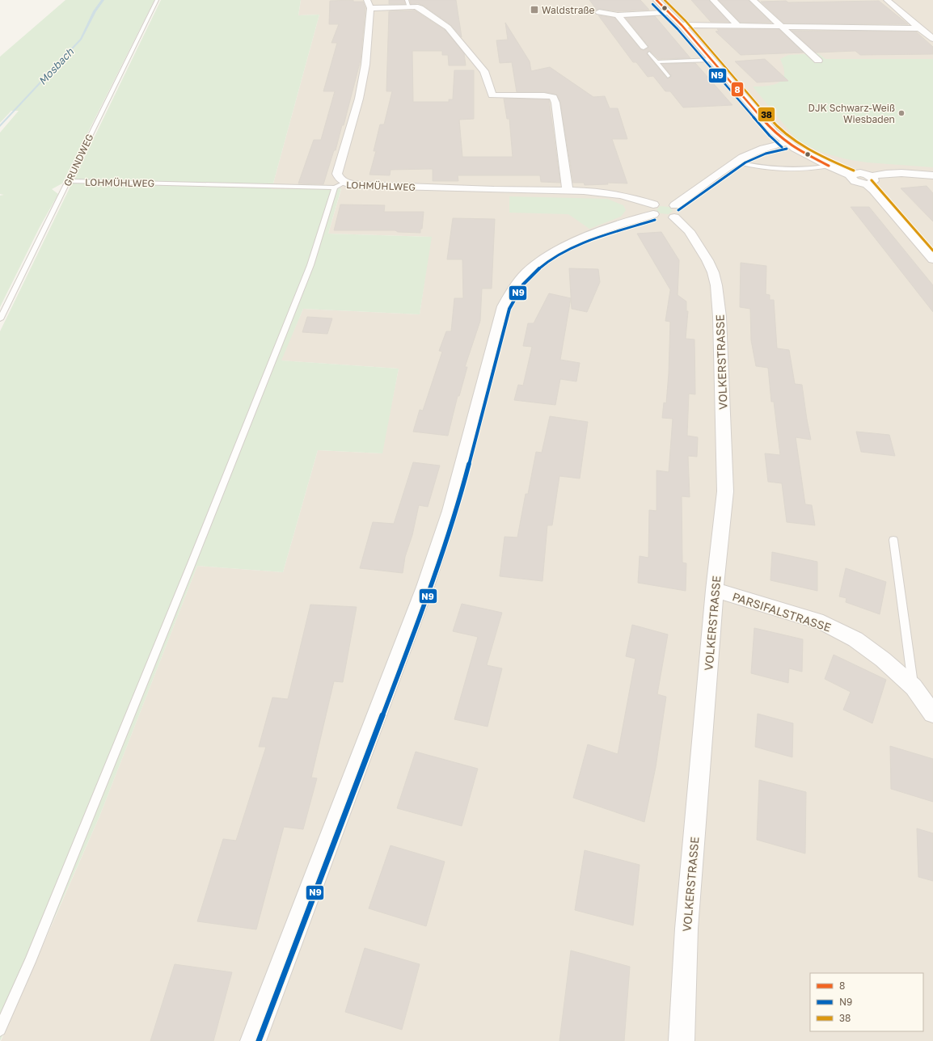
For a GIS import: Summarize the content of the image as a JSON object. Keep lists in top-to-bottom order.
{
  "streets": {
    "street": ["LOHMÜHLWEG", "VOLKERSTRASSE", "PARSIFALSTRASSE"],
    "lane": ["GRUNDWEG"]
  },
  "crossings": [
    ["GRUNDWEG", "LOHMÜHLWEG"],
    ["LOHMÜHLWEG", "VOLKERSTRASSE"],
    ["VOLKERSTRASSE", "PARSIFALSTRASSE"]
  ],
  "water": ["Mosbach"],
  "places": {
    "transit": ["Waldstraße"],
    "other": ["DJK Schwarz-Weiß Wiesbaden"]
  },
  "lines": ["transit line 8", "transit line 38", "transit line N9"],
  "legend": ["8", "N9", "38"]
}
